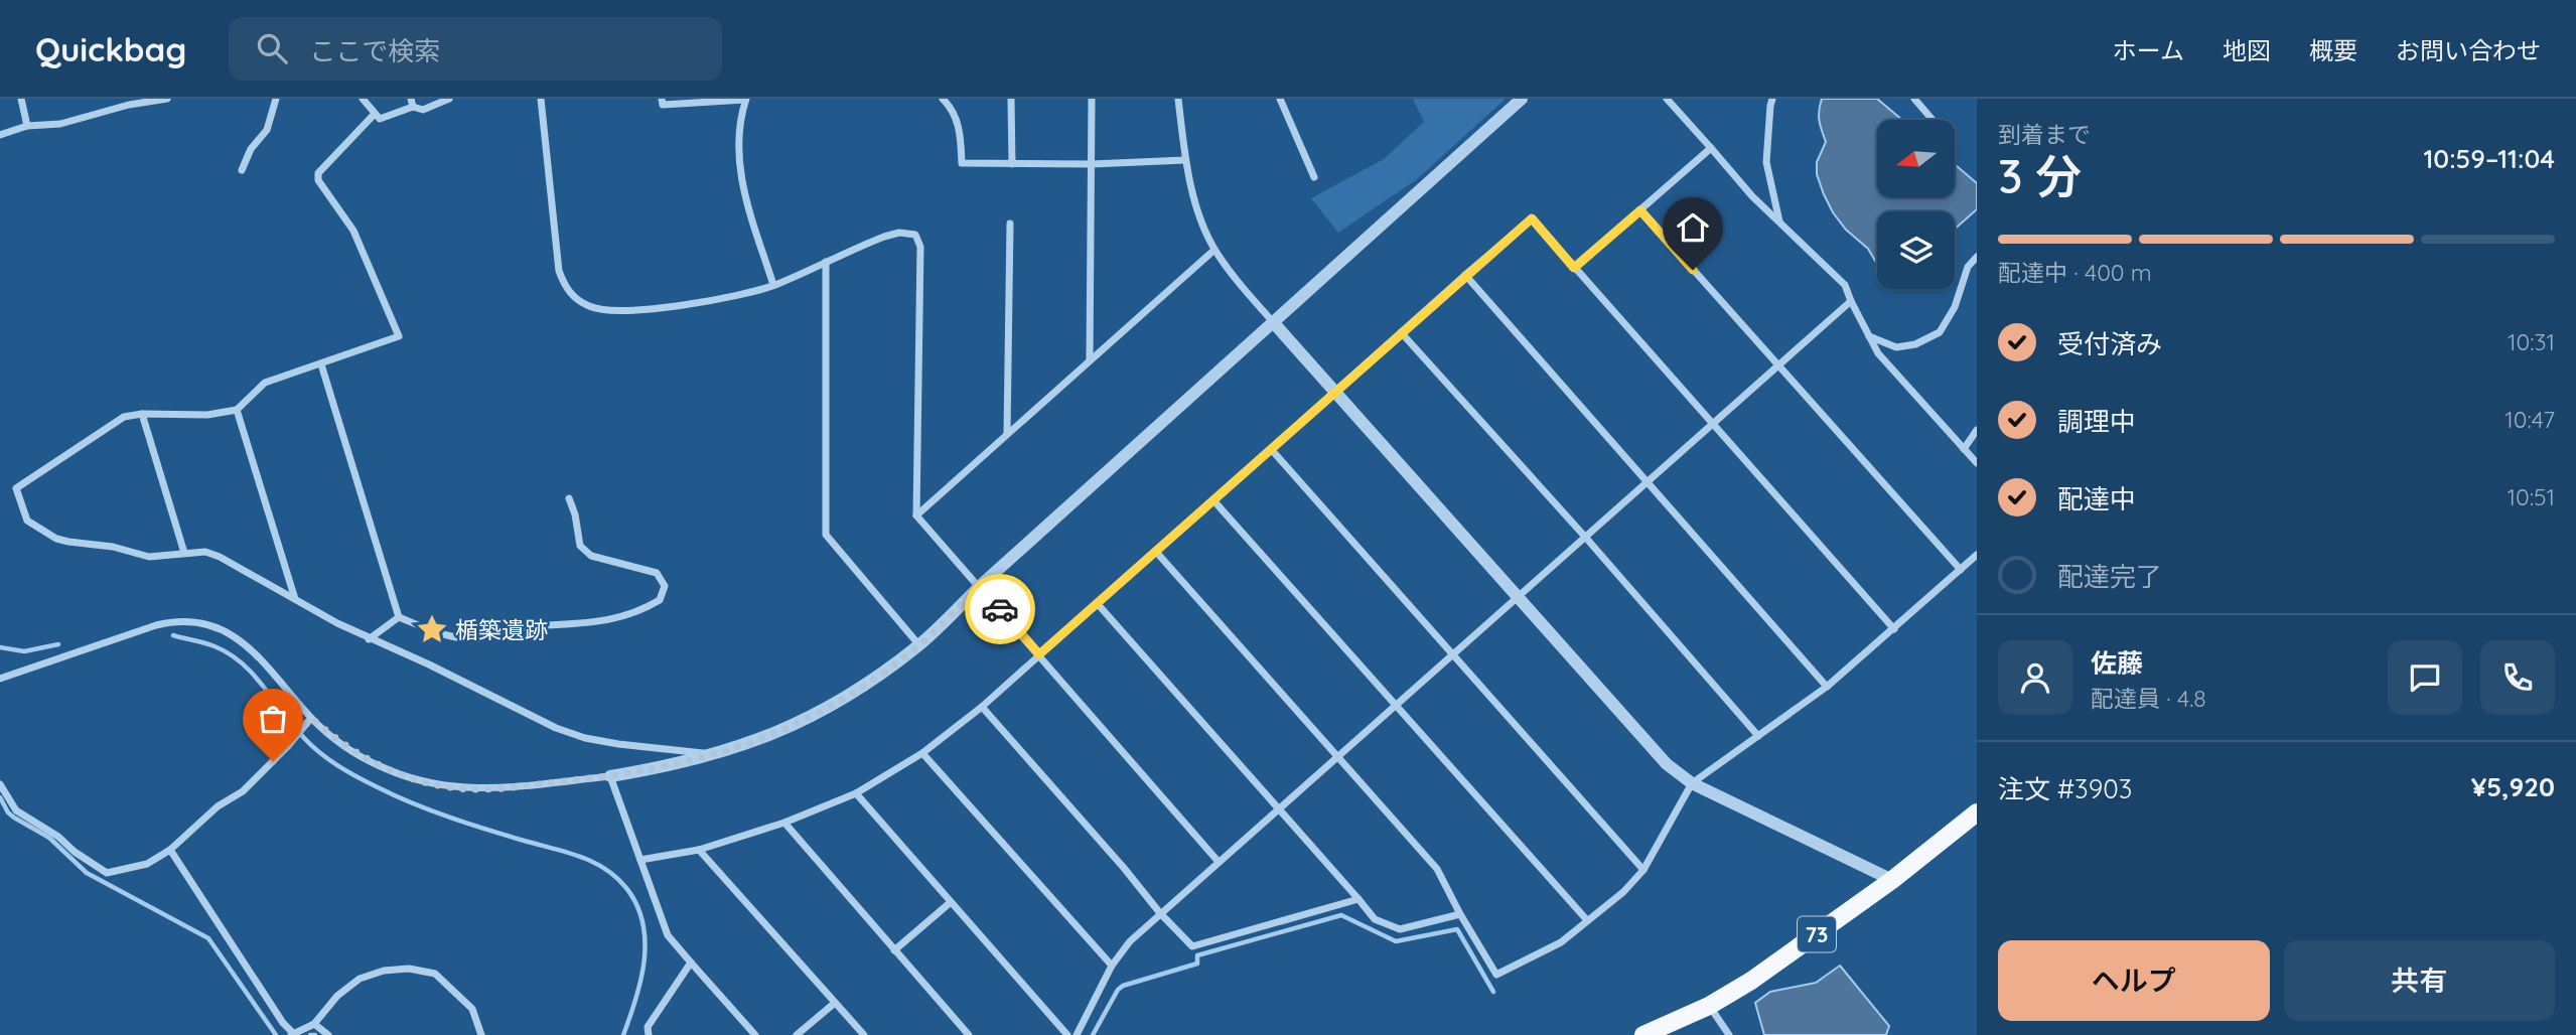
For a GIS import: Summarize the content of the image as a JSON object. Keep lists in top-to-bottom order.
{
  "streets": {
    "main road": ["73"]
  },
  "places": {
    "place": ["楯築遺跡"]
  },
  "north": "left",
  "page": {
    "header": "Quickbag",
    "search": "ここで検索",
    "nav": [
      "ホーム",
      "地図",
      "概要",
      "お問い合わせ"
    ],
    "heading": ["3 分", "到着まで", "10:59–11:04"],
    "panel": [
      "佐藤",
      "配達員 · 4.8",
      "注文 #3903",
      "¥5,920"
    ],
    "bar": "配達中 · 400 m",
    "list": [
      ["受付済み", "10:31"],
      ["調理中", "10:47"],
      ["配達中", "10:51"],
      "配達完了"
    ],
    "buttons": ["ヘルプ", "共有"]
  }
}
